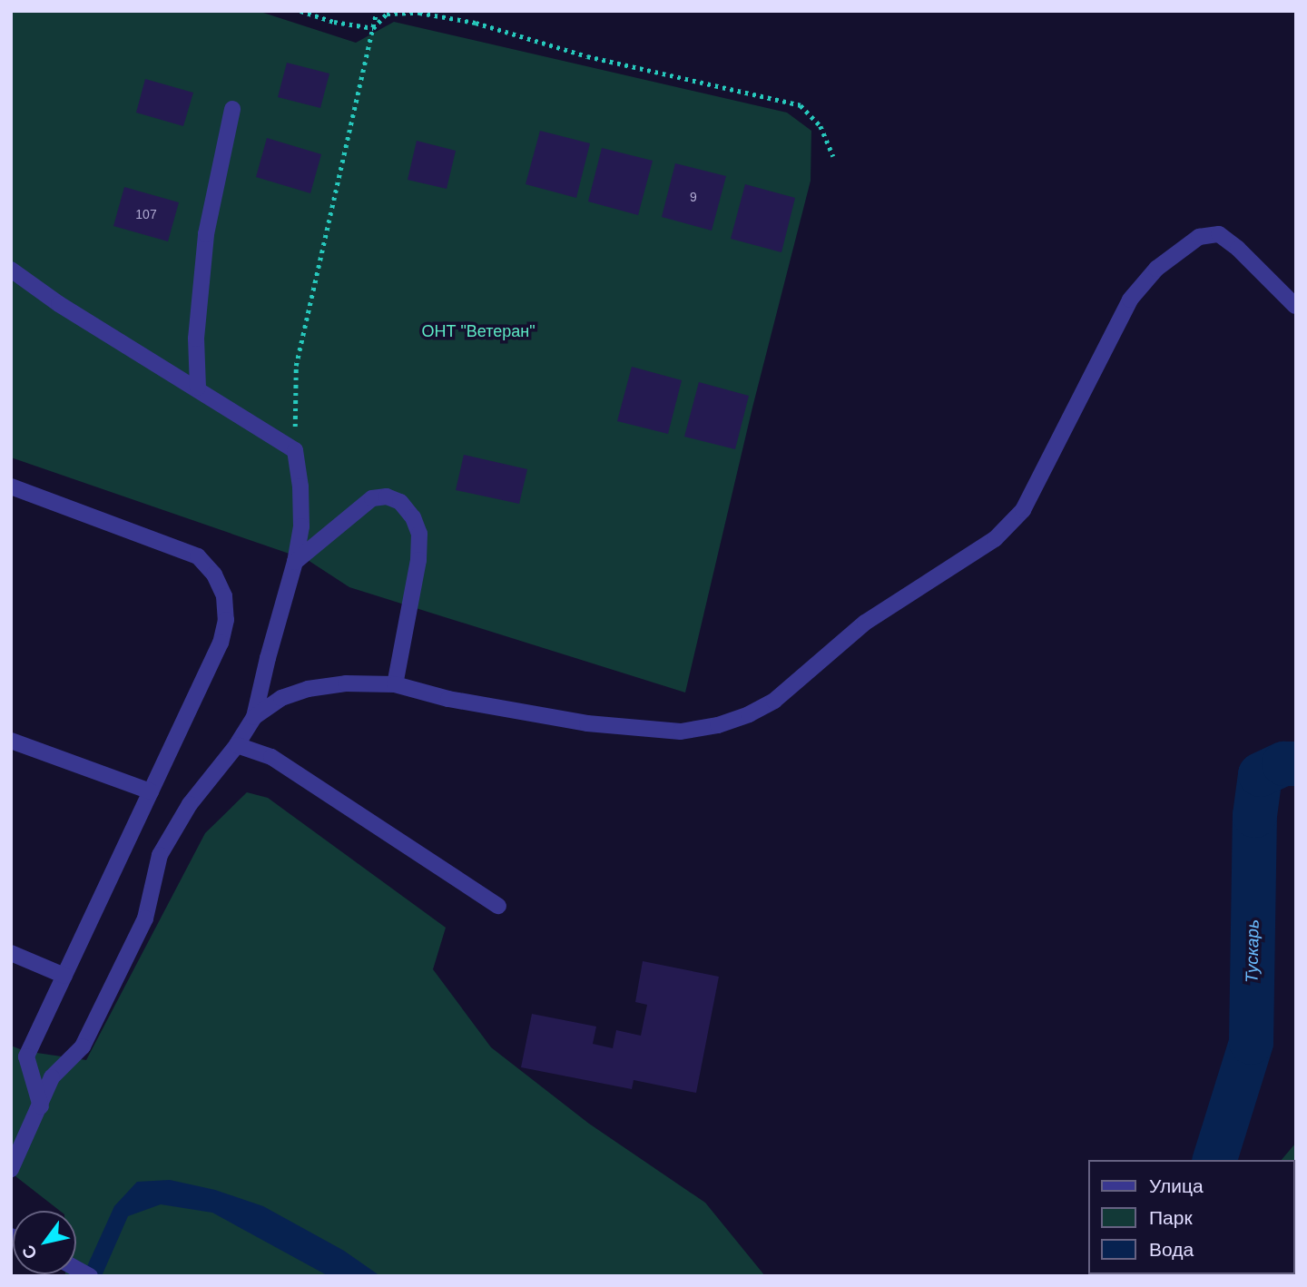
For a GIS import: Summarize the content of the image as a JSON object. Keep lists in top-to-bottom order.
{
  "water": ["Тускарь"],
  "parks": ["ОНТ \"Ветеран\""],
  "house_numbers": ["9", "107"],
  "legend": ["Улица", "Парк", "Вода"],
  "north": "bottom left"
}
